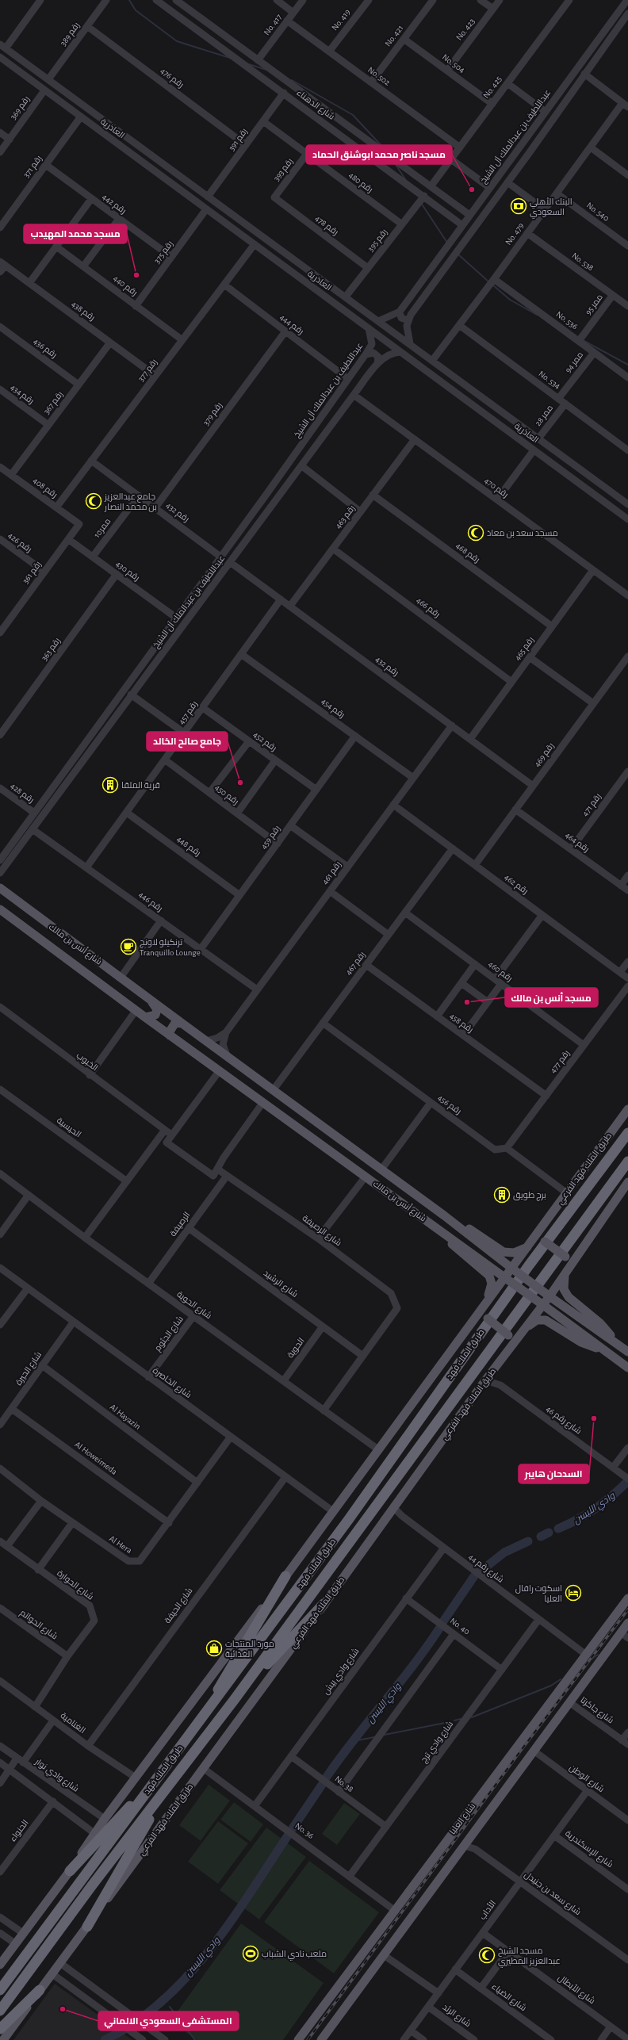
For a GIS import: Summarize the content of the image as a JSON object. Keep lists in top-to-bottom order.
{
  "streets": {
    "highway": ["طريق الملك فهد"],
    "main road": ["شارع أنس بن مالك", "طريق الملك فهد الفرعي", "شارع العليا"],
    "street": [
      "No. 419",
      "No. 417",
      "No. 423",
      "رقم 389",
      "No. 421",
      "No. 504",
      "No. 502",
      "رقم 476",
      "No. 425",
      "شارع الدهناء",
      "رقم 369",
      "العاذرية",
      "عبداللطيف بن عبدالملك آل الشيخ",
      "رقم 391",
      "رقم 371",
      "رقم 393",
      "رقم 480",
      "رقم 442",
      "No. 540",
      "رقم 478",
      "No. 479",
      "رقم 395",
      "رقم 375",
      "No. 538",
      "رقم 440",
      "ممر 95",
      "رقم 438",
      "No. 536",
      "رقم 444",
      "رقم 436",
      "ممر 94",
      "رقم 377",
      "No. 534",
      "رقم 434",
      "رقم 367",
      "رقم 379",
      "ممر 28",
      "رقم 408",
      "رقم 470",
      "رقم 432",
      "رقم 463",
      "ممر10",
      "رقم 426",
      "رقم 468",
      "رقم 430",
      "رقم 361",
      "رقم 466",
      "رقم 465",
      "رقم 363",
      "رقم 454",
      "رقم 457",
      "رقم 452",
      "رقم 469",
      "رقم 428",
      "رقم 450",
      "رقم 471",
      "رقم 459",
      "رقم 464",
      "رقم 448",
      "رقم 461",
      "رقم 462",
      "رقم 446",
      "رقم 467",
      "رقم 460",
      "رقم 458",
      "الخبوب",
      "رقم 477",
      "رقم 456",
      "الحيسية",
      "الرصيفة",
      "شارع الرصيفة",
      "شارع الرشيد",
      "شارع الحوية",
      "شارع الجثوم",
      "الحوية",
      "شارع الحيرة",
      "شارع الخاصرة",
      "Al Hayazin",
      "شارع رقم 46",
      "Al Howeimeda",
      "Al Hera",
      "شارع رقم 44",
      "شارع الحوارة",
      "شارع الحيفة",
      "شارع الحواتم",
      "No. 40",
      "شارع وادي بيش",
      "شارع جاكرتا",
      "الغنامية",
      "شارع وادي ترج",
      "شارع وادي نوار",
      "شارع الوطن",
      "No. 38",
      "الحنواء",
      "No. 36",
      "شارع الإسكندرية",
      "شارع سعد بن جنيدل",
      "الأداب",
      "شارع الأبطال",
      "شارع الضياء",
      "شارع الرئد"
    ]
  },
  "crossings": [
    ["No. 419", "No. 502"],
    ["No. 417", "No. 502"],
    ["No. 417", "شارع الدهناء"],
    ["No. 423", "No. 504"],
    ["رقم 389", "رقم 476"],
    ["رقم 389", "العاذرية"],
    ["No. 421", "No. 504"],
    ["No. 421", "No. 502"],
    ["No. 504", "No. 425"],
    ["No. 502", "No. 425"],
    ["رقم 476", "رقم 391"],
    ["No. 425", "شارع الدهناء"],
    ["شارع الدهناء", "عبداللطيف بن عبدالملك آل الشيخ"],
    ["شارع الدهناء", "رقم 391"],
    ["شارع الدهناء", "رقم 395"],
    ["رقم 369", "العاذرية"],
    ["العاذرية", "عبداللطيف بن عبدالملك آل الشيخ"],
    ["العاذرية", "رقم 391"],
    ["العاذرية", "رقم 371"],
    ["العاذرية", "No. 479"],
    ["العاذرية", "رقم 395"],
    ["العاذرية", "رقم 375"],
    ["العاذرية", "رقم 377"],
    ["العاذرية", "ممر 28"],
    ["عبداللطيف بن عبدالملك آل الشيخ", "رقم 444"],
    ["عبداللطيف بن عبدالملك آل الشيخ", "رقم 470"],
    ["عبداللطيف بن عبدالملك آل الشيخ", "رقم 432"],
    ["عبداللطيف بن عبدالملك آل الشيخ", "رقم 430"],
    ["عبداللطيف بن عبدالملك آل الشيخ", "رقم 428"],
    ["عبداللطيف بن عبدالملك آل الشيخ", "رقم 446"],
    ["رقم 391", "رقم 480"],
    ["رقم 371", "رقم 442"],
    ["رقم 393", "رقم 480"],
    ["رقم 393", "رقم 478"],
    ["رقم 480", "رقم 395"],
    ["رقم 442", "رقم 375"],
    ["No. 540", "No. 479"],
    ["رقم 478", "رقم 395"],
    ["No. 479", "No. 538"],
    ["No. 479", "No. 536"],
    ["No. 479", "No. 534"],
    ["رقم 375", "رقم 440"],
    ["No. 538", "ممر 95"],
    ["رقم 440", "رقم 377"],
    ["ممر 95", "No. 536"],
    ["رقم 438", "رقم 377"],
    ["رقم 438", "رقم 367"],
    ["No. 536", "ممر 94"],
    ["رقم 444", "رقم 377"],
    ["رقم 444", "رقم 379"],
    ["رقم 436", "رقم 367"],
    ["ممر 94", "No. 534"],
    ["رقم 377", "رقم 408"],
    ["رقم 377", "رقم 432"],
    ["No. 534", "ممر 28"],
    ["رقم 434", "رقم 367"],
    ["رقم 367", "رقم 408"],
    ["رقم 379", "رقم 432"],
    ["رقم 408", "رقم 361"],
    ["رقم 470", "رقم 463"],
    ["رقم 470", "رقم 465"],
    ["رقم 432", "رقم 463"],
    ["رقم 432", "ممر10"],
    ["رقم 432", "رقم 465"],
    ["رقم 432", "رقم 457"],
    ["رقم 432", "رقم 469"],
    ["رقم 432", "رقم 461"],
    ["رقم 463", "رقم 468"],
    ["رقم 463", "رقم 466"],
    ["ممر10", "رقم 430"],
    ["رقم 426", "رقم 361"],
    ["رقم 468", "رقم 465"],
    ["رقم 430", "رقم 361"],
    ["رقم 430", "رقم 363"],
    ["رقم 466", "رقم 465"],
    ["رقم 454", "رقم 457"],
    ["رقم 454", "رقم 459"],
    ["رقم 454", "رقم 461"],
    ["رقم 457", "رقم 452"],
    ["رقم 457", "رقم 450"],
    ["رقم 457", "رقم 448"],
    ["رقم 457", "رقم 446"],
    ["رقم 452", "رقم 459"],
    ["رقم 469", "رقم 464"],
    ["رقم 469", "رقم 462"],
    ["رقم 450", "رقم 459"],
    ["رقم 471", "رقم 464"],
    ["رقم 459", "رقم 448"],
    ["رقم 459", "رقم 446"],
    ["رقم 461", "رقم 462"],
    ["رقم 461", "رقم 446"],
    ["رقم 462", "رقم 467"],
    ["شارع أنس بن مالك", "رقم 467"],
    ["شارع أنس بن مالك", "طريق الملك فهد الفرعي"],
    ["رقم 467", "رقم 460"],
    ["رقم 467", "رقم 458"],
    ["رقم 467", "رقم 456"],
    ["رقم 460", "رقم 477"],
    ["رقم 458", "رقم 477"],
    ["رقم 477", "رقم 456"],
    ["طريق الملك فهد الفرعي", "شارع الحوية"],
    ["طريق الملك فهد الفرعي", "شارع الخاصرة"],
    ["طريق الملك فهد الفرعي", "شارع رقم 46"],
    ["طريق الملك فهد الفرعي", "شارع رقم 44"],
    ["طريق الملك فهد الفرعي", "الغنامية"],
    ["طريق الملك فهد الفرعي", "شارع وادي نوار"],
    ["طريق الملك فهد الفرعي", "No. 36"],
    ["الرصيفة", "شارع الرصيفة"],
    ["الرصيفة", "شارع الرشيد"],
    ["الرصيفة", "شارع الحوية"],
    ["شارع الرصيفة", "شارع الرشيد"],
    ["شارع الرشيد", "الحوية"],
    ["شارع الحوية", "شارع الجثوم"],
    ["شارع الحوية", "الحوية"],
    ["شارع الجثوم", "شارع الخاصرة"],
    ["شارع الحيرة", "شارع الخاصرة"],
    ["شارع الحيرة", "Al Hayazin"],
    ["شارع الحيرة", "Al Howeimeda"],
    ["شارع الخاصرة", "Al Hera"],
    ["شارع الخاصرة", "شارع الحيفة"],
    ["Al Hayazin", "Al Hera"],
    ["Al Howeimeda", "Al Hera"],
    ["شارع رقم 44", "شارع وادي بيش"],
    ["شارع رقم 44", "شارع وادي ترج"],
    ["شارع رقم 44", "شارع العليا"],
    ["شارع الحوارة", "شارع الحواتم"],
    ["شارع الحوارة", "الغنامية"],
    ["شارع الحيفة", "الغنامية"],
    ["No. 40", "شارع وادي بيش"],
    ["No. 40", "شارع وادي ترج"],
    ["شارع وادي بيش", "No. 38"],
    ["شارع وادي بيش", "No. 36"],
    ["شارع جاكرتا", "شارع العليا"],
    ["شارع وادي ترج", "No. 38"],
    ["شارع وادي ترج", "No. 36"],
    ["شارع الوطن", "شارع العليا"],
    ["شارع الوطن", "الأداب"],
    ["شارع العليا", "No. 36"],
    ["شارع العليا", "شارع سعد بن جنيدل"],
    ["شارع الإسكندرية", "الأداب"],
    ["شارع سعد بن جنيدل", "الأداب"],
    ["الأداب", "شارع الأبطال"],
    ["الأداب", "شارع الضياء"],
    ["الأداب", "شارع الرئد"]
  ],
  "water": ["وادي الليسن"],
  "places": {
    "other": [
      "مسجد ناصر محمد ابوشنق الحماد",
      "مسجد محمد المهيدب",
      "جامع صالح الخالد",
      "مسجد أنس بن مالك",
      "السدحان هايبر",
      "المستشفى السعودي الالماني"
    ],
    "bank": ["البنك الأهلي السعودي"],
    "mosque": ["جامع عبدالعزيز بن محمد النصار", "مسجد سعد بن معاذ", "مسجد الشيخ عبدالعزيز المطيري"],
    "building": ["قرية الملقا", "برج طويق"],
    "cafe": ["ترنكيلو لاونج Tranquillo Lounge"],
    "hotel": ["اسكوت رافال العليا"],
    "shop": ["مورد المنتجات الغذائية"],
    "sports": ["ملعب نادي الشباب"]
  }
}
